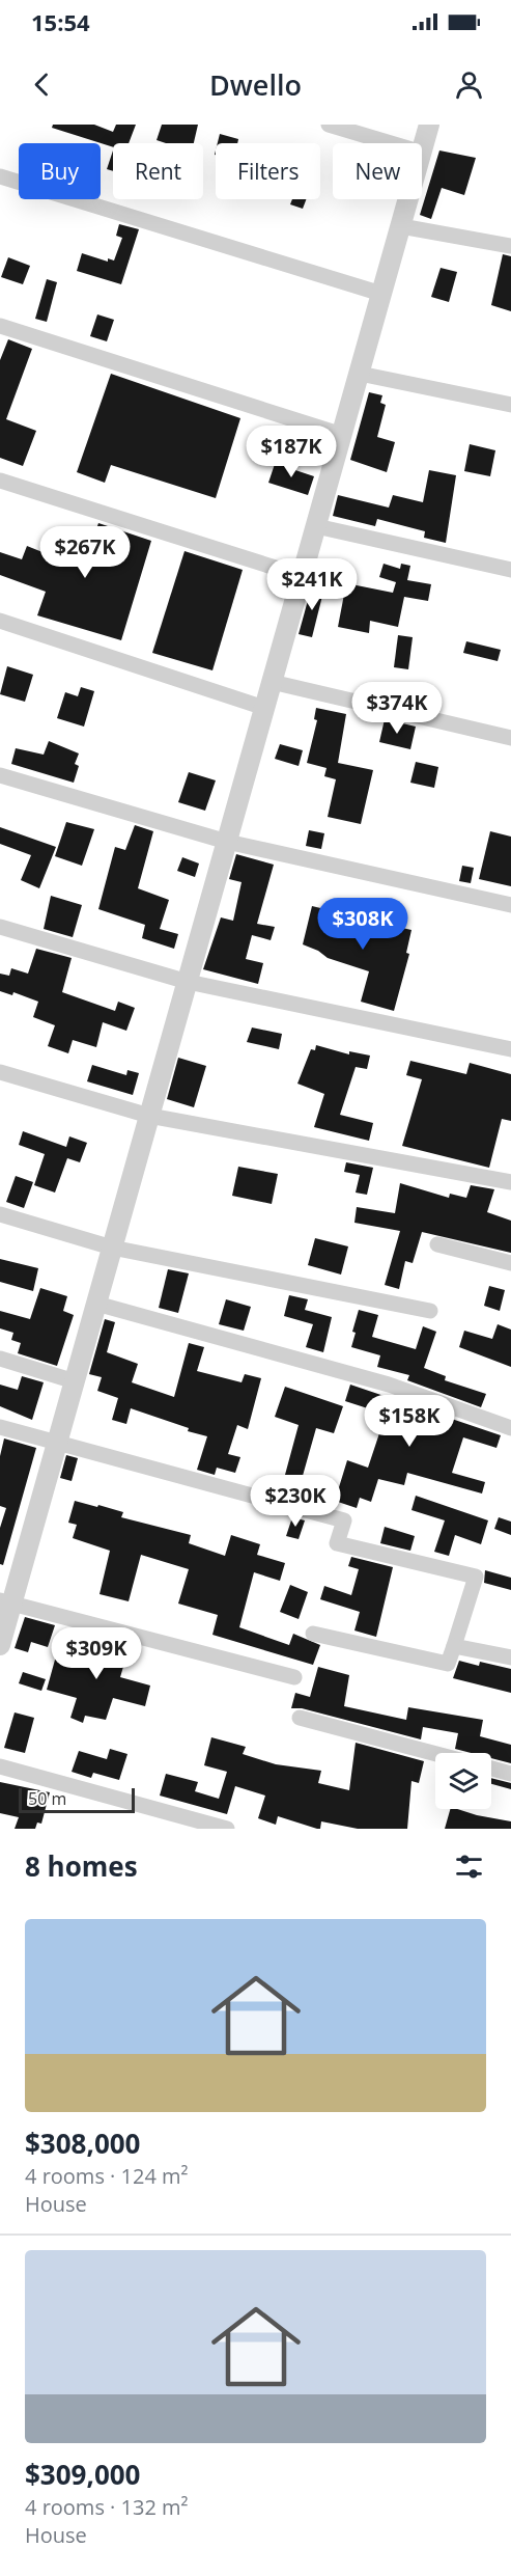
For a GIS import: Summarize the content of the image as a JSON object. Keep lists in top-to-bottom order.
{
  "scale_bar": "50 m",
  "page": {
    "status": "15:54",
    "header": "Dwello",
    "chip": [
      "Buy",
      "Rent",
      "Filters",
      "New"
    ],
    "price": [
      "$187K",
      "$267K",
      "$241K",
      "$374K",
      "$308K",
      "$158K",
      "$230K",
      "$309K"
    ],
    "scale": "50 m",
    "heading": "8 homes",
    "list": [
      {
        "name": "$308,000",
        "note": "4 rooms · 124 m² · House"
      },
      {
        "name": "$309,000",
        "note": "4 rooms · 132 m² · House"
      }
    ]
  }
}
